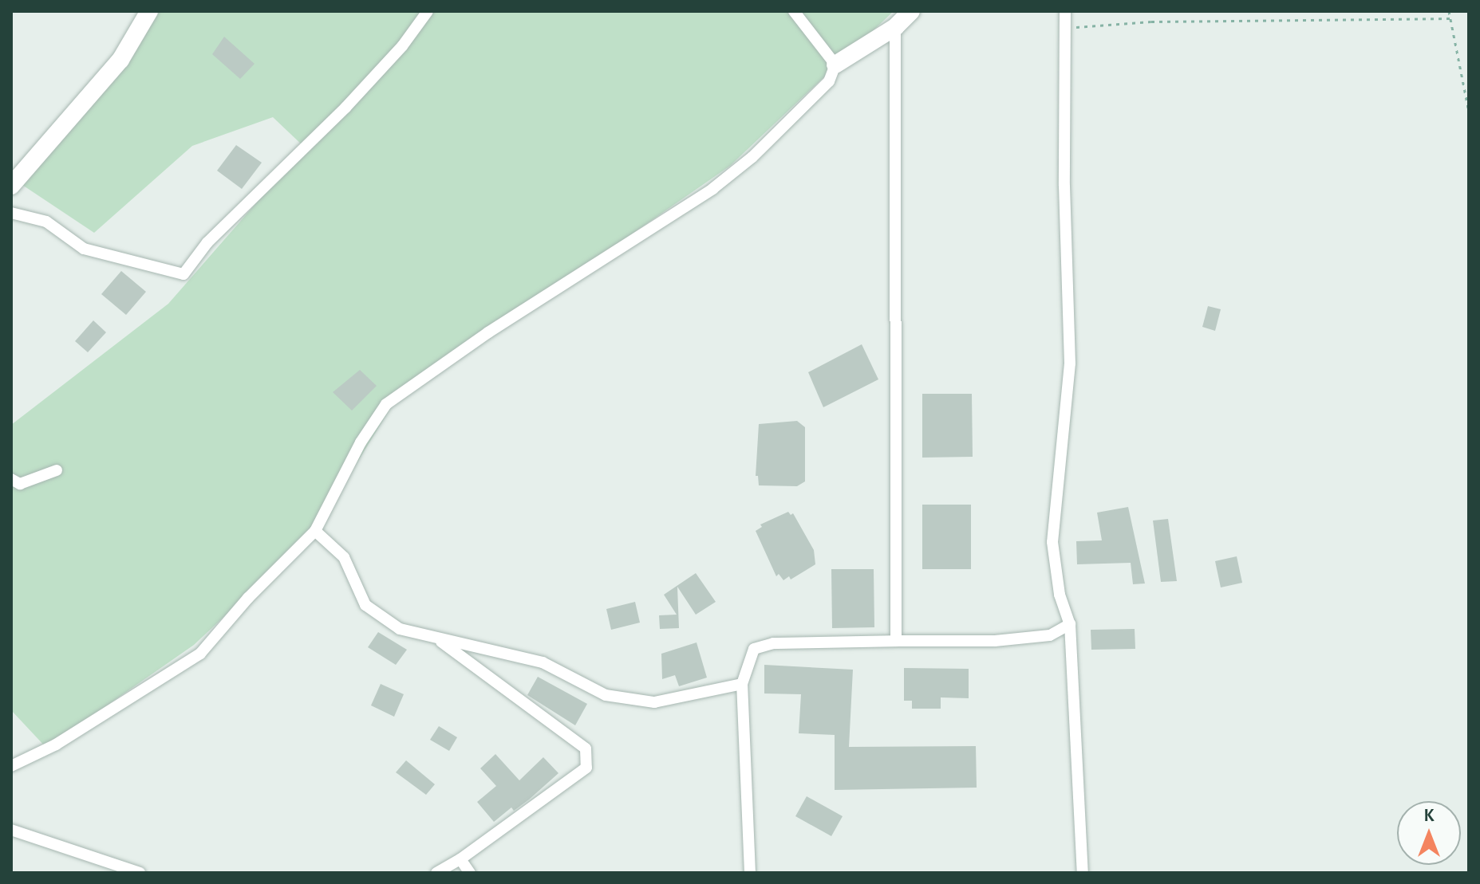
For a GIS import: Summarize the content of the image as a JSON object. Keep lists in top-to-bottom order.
{
  "north": "top"
}
